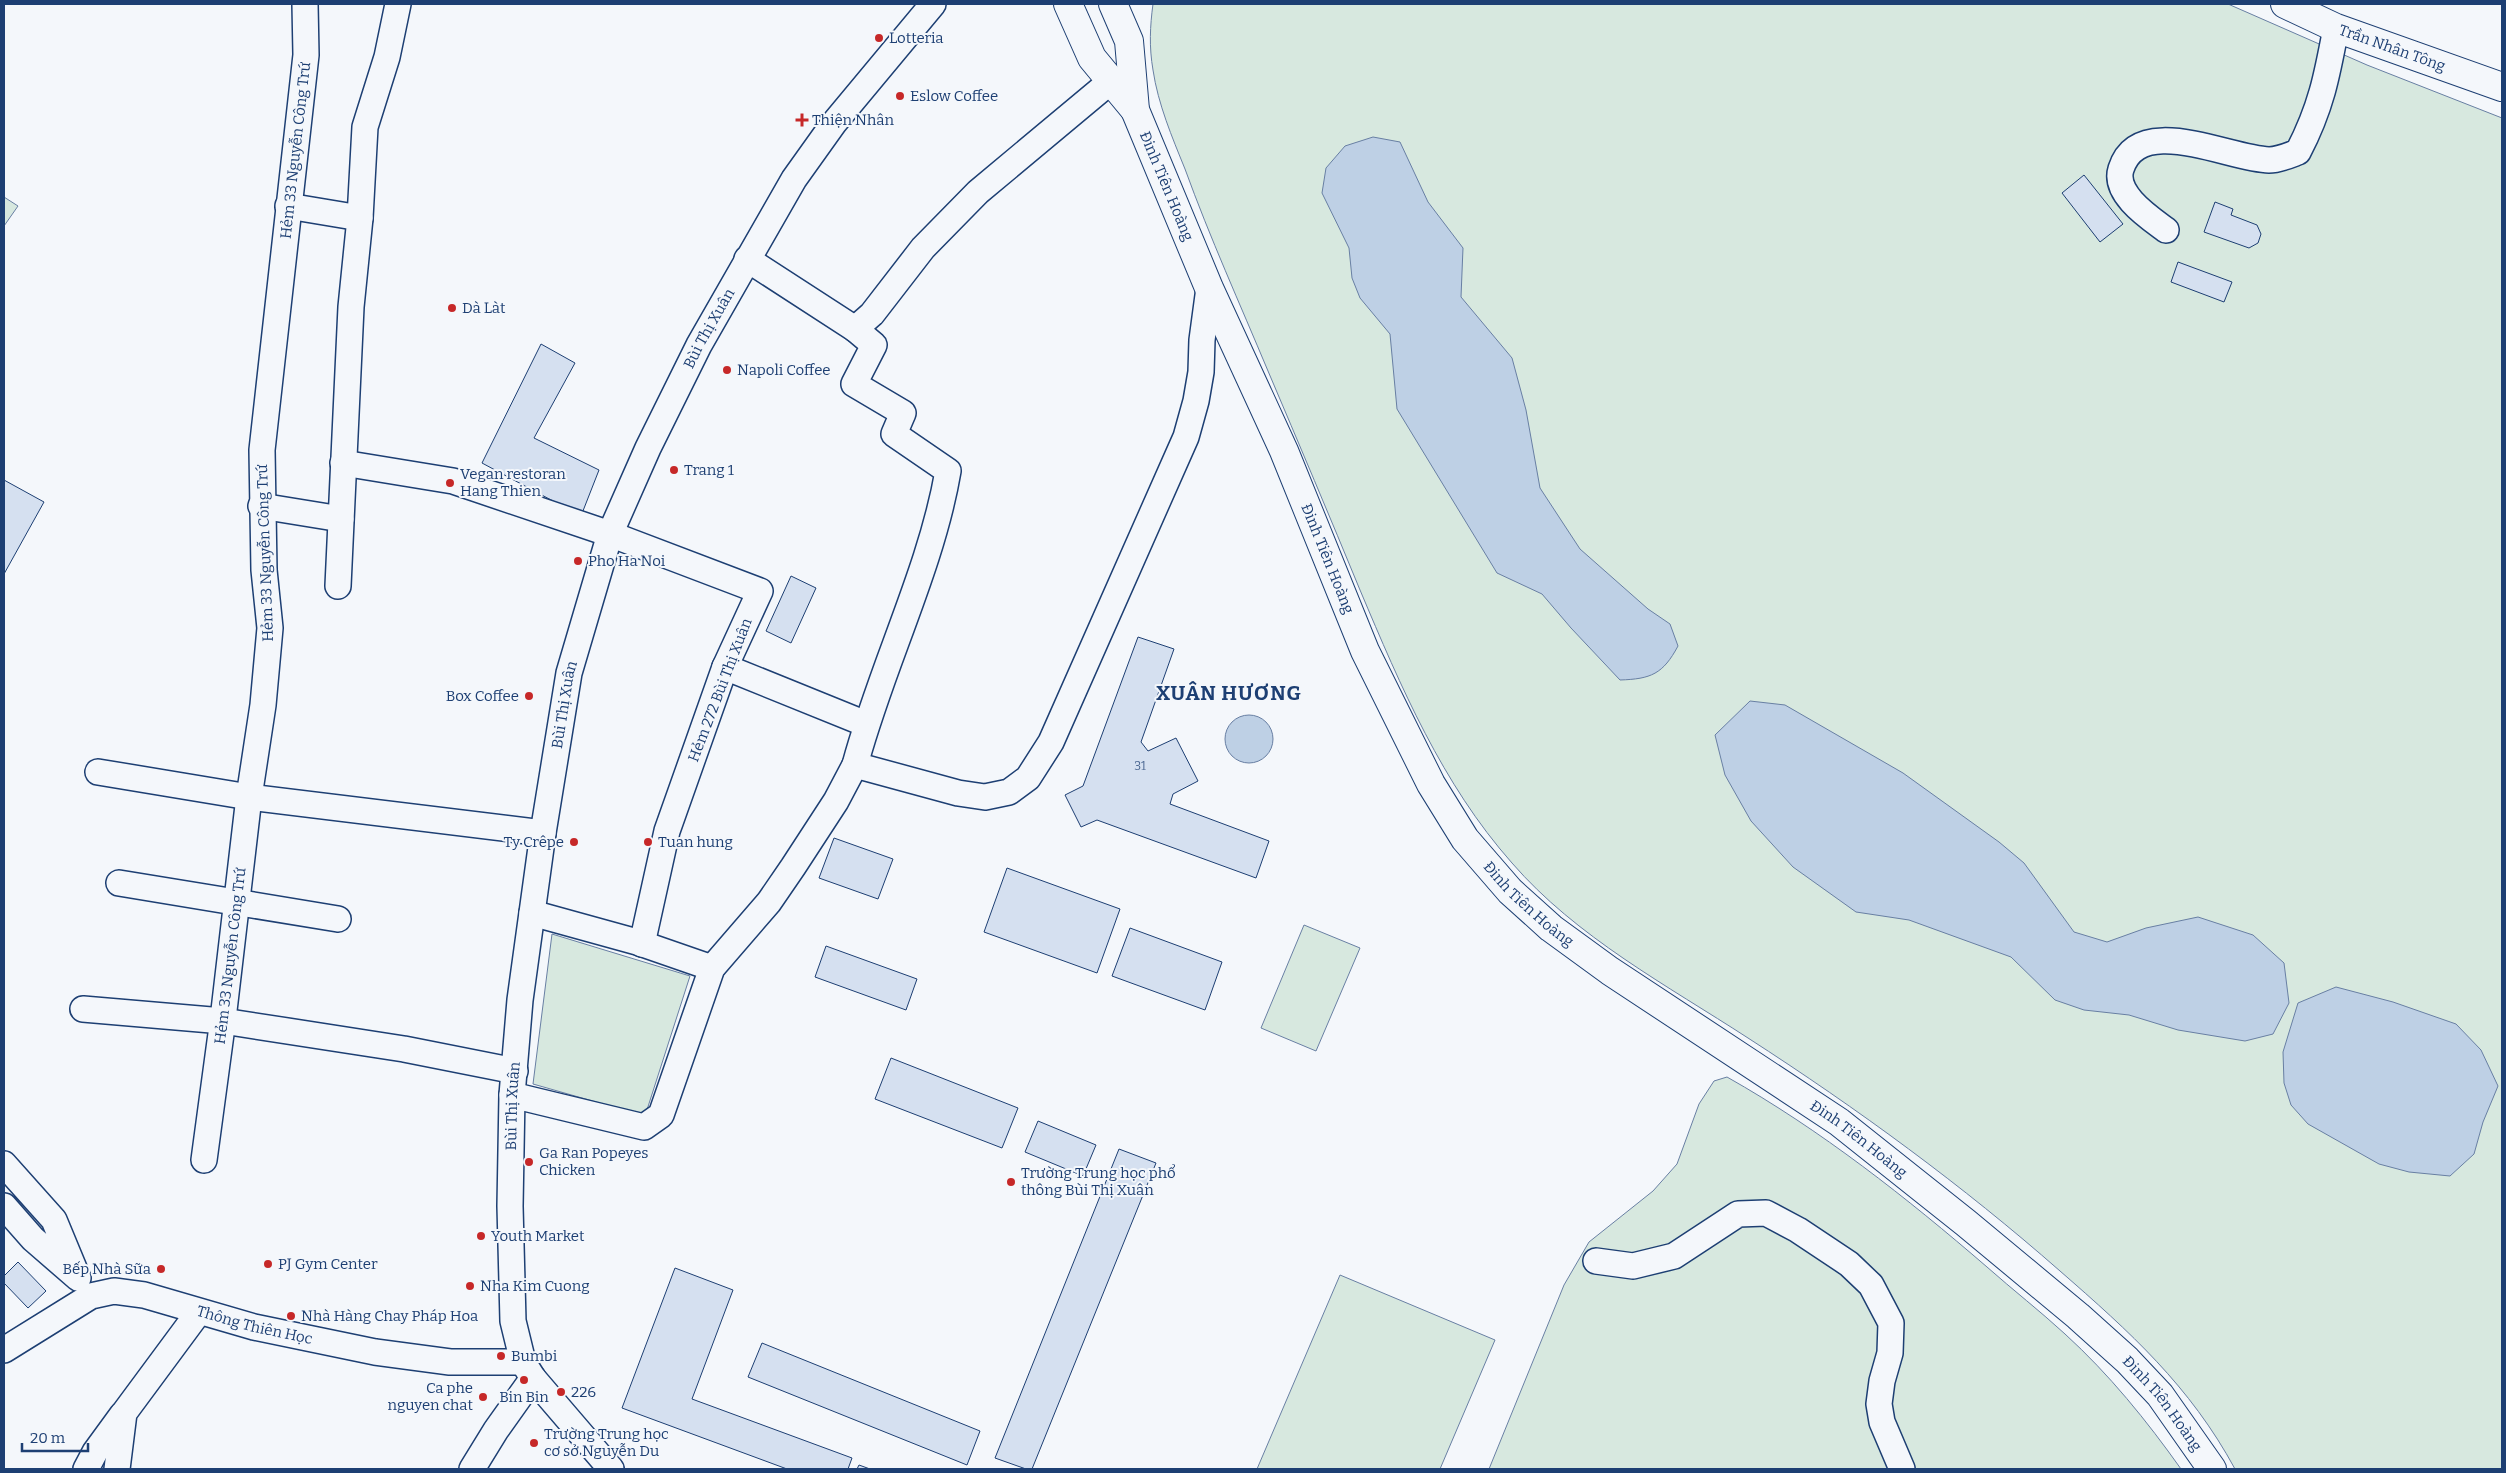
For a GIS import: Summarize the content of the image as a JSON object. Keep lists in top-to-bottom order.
{
  "streets": {
    "main road": ["Trần Nhân Tông", "Đinh Tiên Hoàng"],
    "street": [
      "Hẻm 33 Nguyễn Công Trứ",
      "Bùi Thị Xuân",
      "Hẻm 272 Bùi Thị Xuân",
      "Thông Thiên Học"
    ]
  },
  "crossings": [
    ["Bùi Thị Xuân", "Hẻm 272 Bùi Thị Xuân"],
    ["Bùi Thị Xuân", "Thông Thiên Học"]
  ],
  "districts": ["XUÂN HƯƠNG"],
  "places": {
    "other": [
      "Lotteria",
      "Eslow Coffee",
      "Dà Làt",
      "Napoli Coffee",
      "Trang 1",
      "Vegan restoran Hang Thien",
      "Pho Ha Noi",
      "Box Coffee",
      "Ty Crêpe",
      "Tuan hung",
      "Ga Ran Popeyes Chicken",
      "Trường Trung học phổ thông Bùi Thị Xuân",
      "Youth Market",
      "PJ Gym Center",
      "Bếp Nhà Sữa",
      "Nha Kim Cuong",
      "Nhà Hàng Chay Pháp Hoa",
      "Bumbi",
      "Bin Bin",
      "226",
      "Ca phe nguyen chat",
      "Trường Trung học cơ sở Nguyễn Du"
    ],
    "health": ["Thiện Nhân"]
  },
  "house_numbers": ["31"],
  "scale_bar": "20 m"
}
